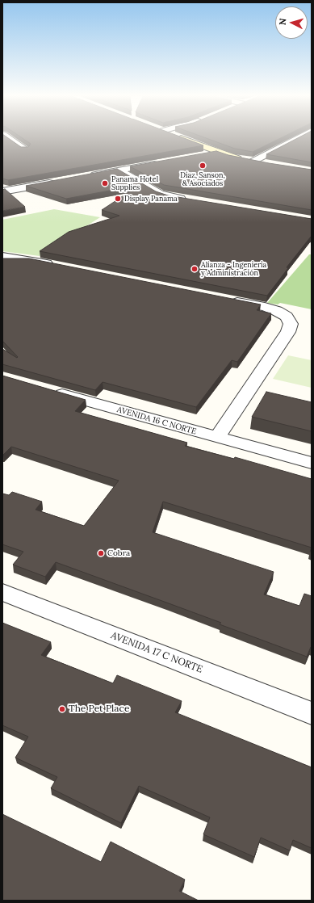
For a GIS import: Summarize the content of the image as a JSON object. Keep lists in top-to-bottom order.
{
  "streets": {
    "street": ["AVENIDA 16 C NORTE", "AVENIDA 17 C NORTE"]
  },
  "places": [
    "Díaz, Sanson, & Asociados",
    "Panama Hotel Supplies",
    "Display Panama",
    "Alianza - Ingenieria y Administración",
    "Cobra",
    "The Pet Place"
  ],
  "north": "left"
}
